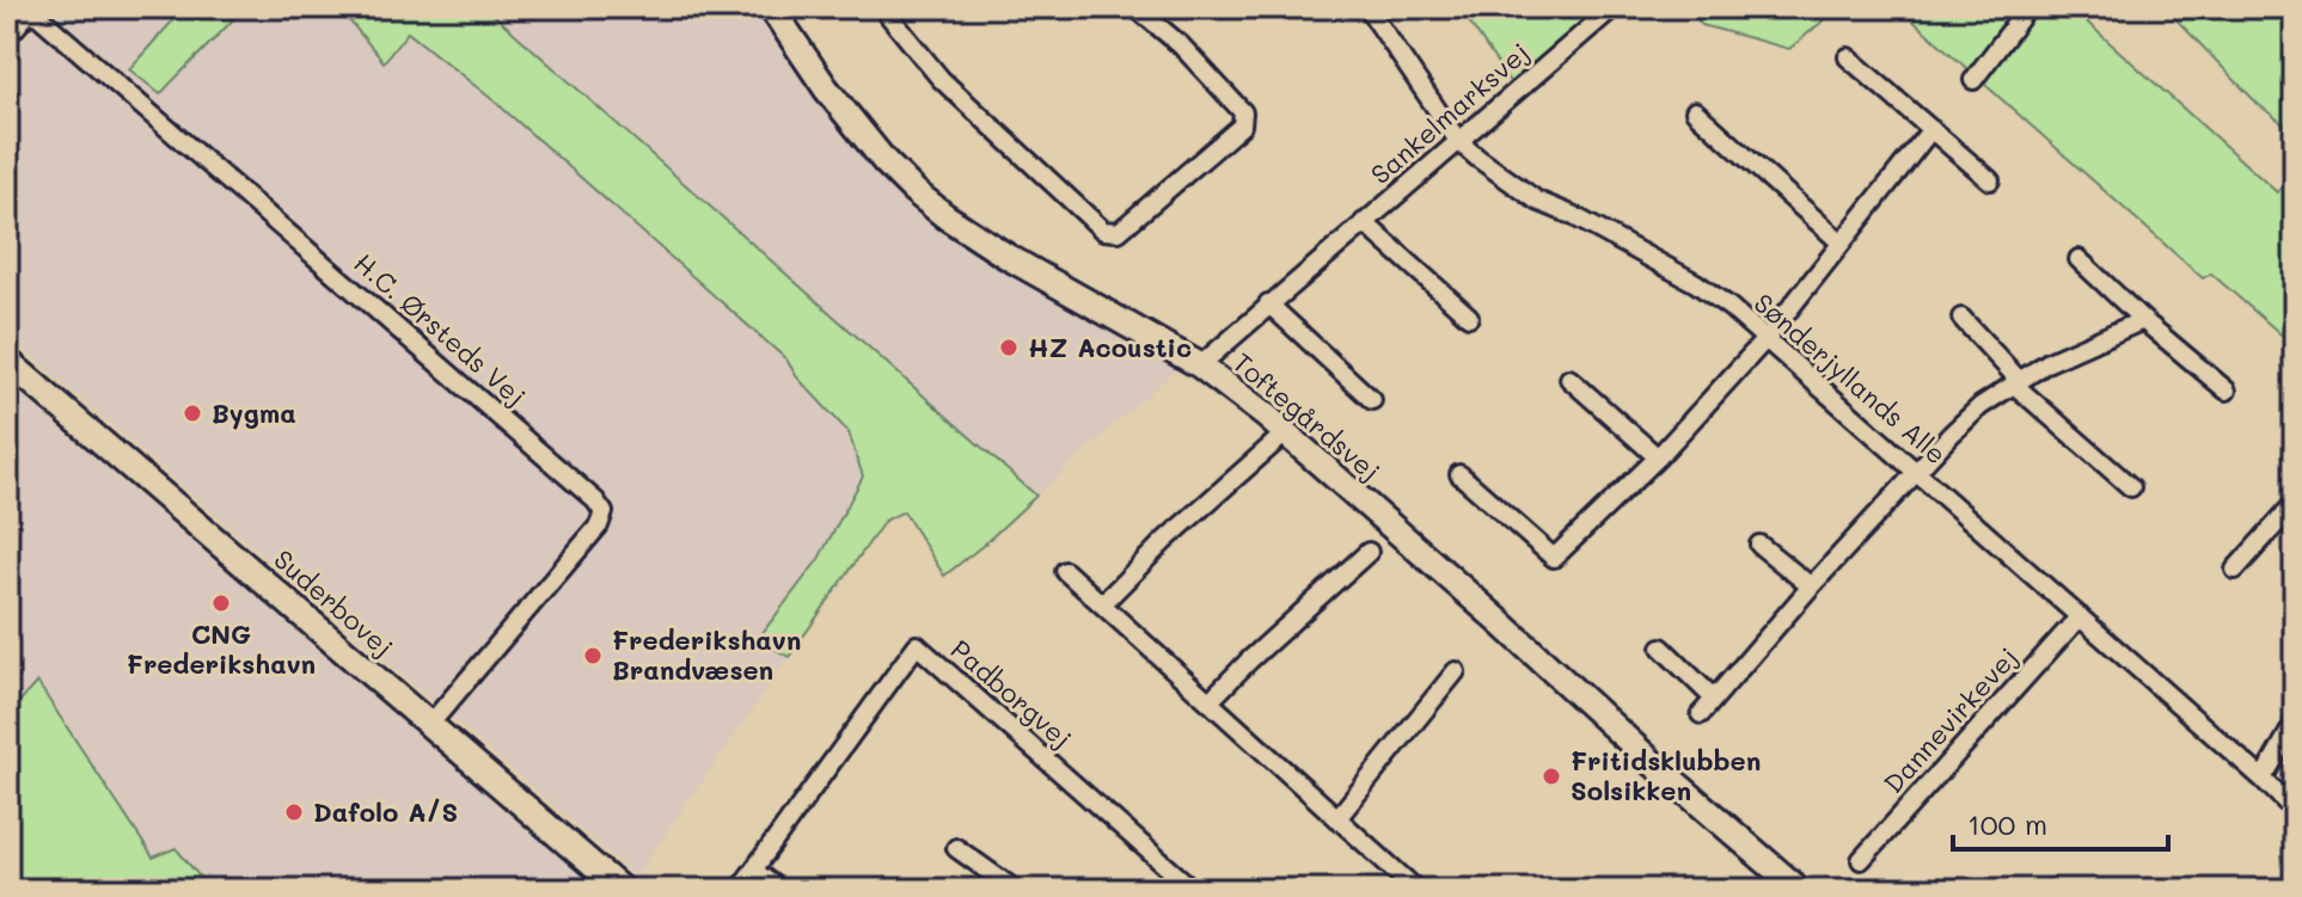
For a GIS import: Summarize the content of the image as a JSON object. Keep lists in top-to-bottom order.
{
  "streets": {
    "street": [
      "Sankelmarksvej",
      "H.C. Ørsteds Vej",
      "Sønderjyllands Alle",
      "Toftegårdsvej",
      "Suderbovej",
      "Padborgvej",
      "Dannevirkevej"
    ]
  },
  "crossings": [
    ["Sankelmarksvej", "Sønderjyllands Alle"],
    ["Sankelmarksvej", "Toftegårdsvej"],
    ["H.C. Ørsteds Vej", "Suderbovej"],
    ["Sønderjyllands Alle", "Dannevirkevej"]
  ],
  "places": [
    "HZ Acoustic",
    "Bygma",
    "CNG Frederikshavn",
    "Frederikshavn Brandvæsen",
    "Fritidsklubben Solsikken",
    "Dafolo A/S"
  ],
  "scale_bar": "100 m"
}
